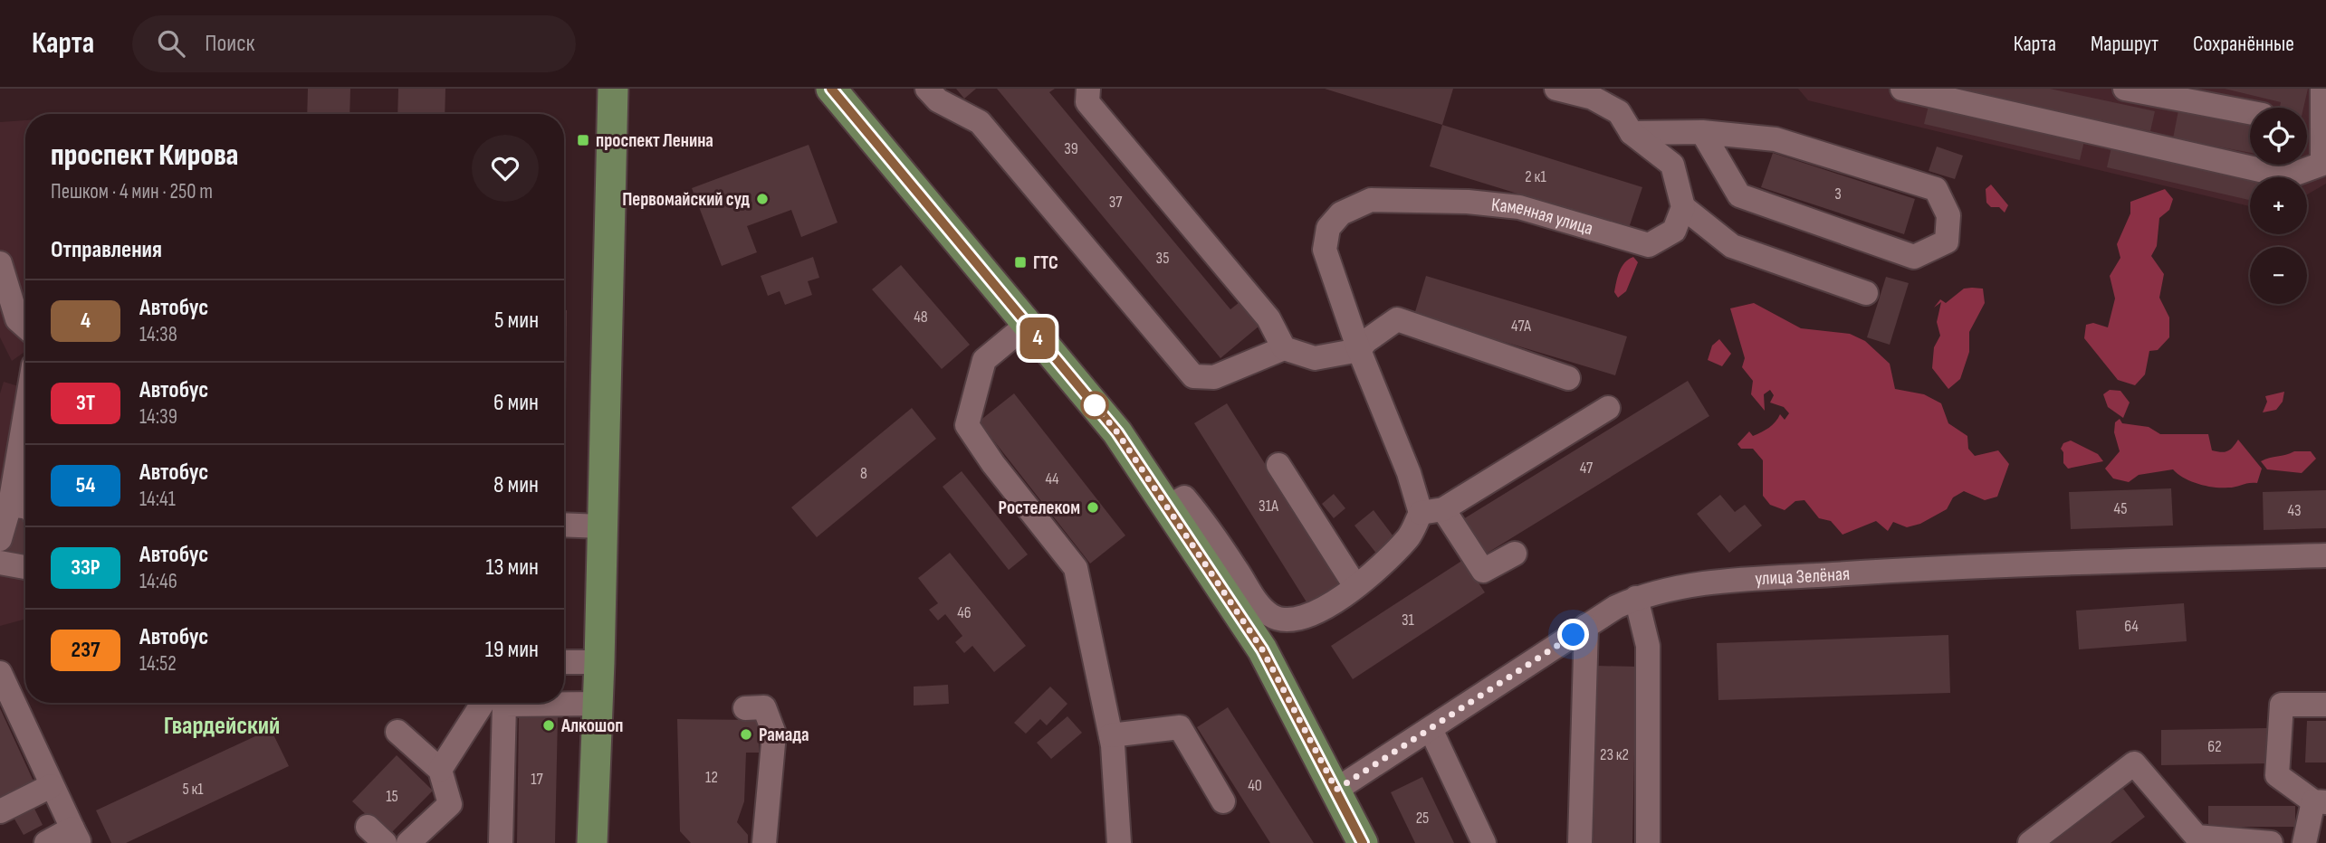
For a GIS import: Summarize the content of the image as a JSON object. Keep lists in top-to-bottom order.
{
  "streets": {
    "street": ["Каменная улица", "улица Зелёная"]
  },
  "districts": ["Гвардейский"],
  "places": {
    "transit": ["проспект Ленина", "ГТС"],
    "other": [
      "Первомайский суд",
      "Ростелеком",
      "Алкошоп",
      "Рамада"
    ]
  },
  "lines": ["bus line 4"],
  "house_numbers": [
    "39",
    "2 к1",
    "3",
    "37",
    "35",
    "48",
    "47А",
    "47",
    "8",
    "44",
    "31А",
    "45",
    "43",
    "46",
    "31",
    "64",
    "62",
    "23 к2",
    "12",
    "17",
    "40",
    "5 к1",
    "15",
    "25"
  ],
  "page": {
    "header": "Карта",
    "search": "Поиск",
    "nav": ["Карта", "Маршрут", "Сохранённые"],
    "on_map": "4",
    "map_buttons": ["+", "−"],
    "heading": [
      ["проспект Кирова", "Пешком · 4 мин · 250 m"],
      "Отправления"
    ],
    "list": [
      {
        "mark": "4",
        "name": "Автобус",
        "note": "14:38",
        "value": "5 мин"
      },
      {
        "mark": "3Т",
        "name": "Автобус",
        "note": "14:39",
        "value": "6 мин"
      },
      {
        "mark": "54",
        "name": "Автобус",
        "note": "14:41",
        "value": "8 мин"
      },
      {
        "mark": "33Р",
        "name": "Автобус",
        "note": "14:46",
        "value": "13 мин"
      },
      {
        "mark": "237",
        "name": "Автобус",
        "note": "14:52",
        "value": "19 мин"
      }
    ]
  }
}
